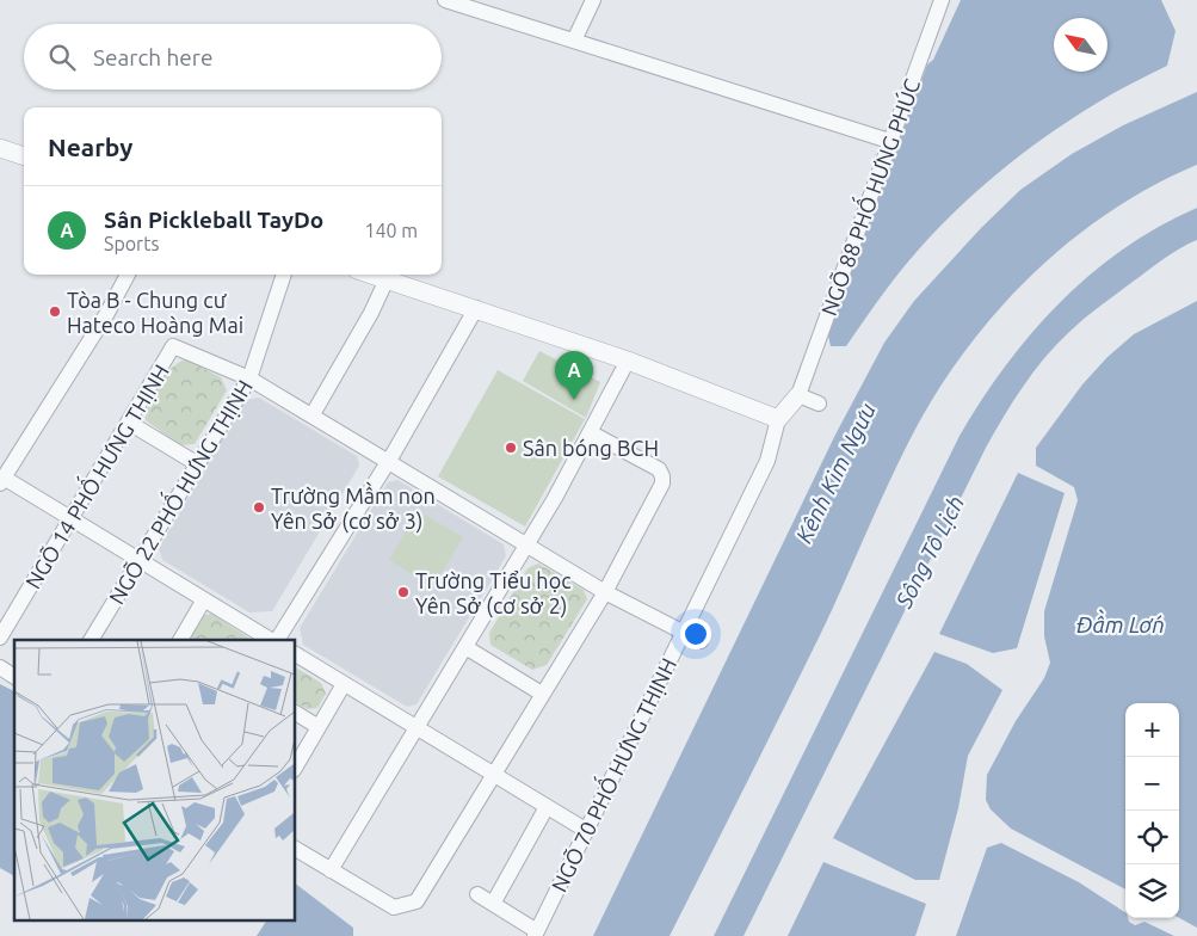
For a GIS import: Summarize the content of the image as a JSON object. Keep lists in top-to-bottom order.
{
  "streets": {
    "street": [
      "NGÕ 88 PHỐ HƯNG PHÚC",
      "NGÕ 14 PHỐ HƯNG THỊNH",
      "NGÕ 22 PHỐ HƯNG THỊNH",
      "NGÕ 70 PHỐ HƯNG THỊNH"
    ]
  },
  "crossings": [
    ["NGÕ 14 PHỐ HƯNG THỊNH", "NGÕ 22 PHỐ HƯNG THỊNH"]
  ],
  "water": ["Kênh Kim Ngưu", "Sông Tô Lịch", "Đầm Lớn"],
  "places": [
    "Tòa B - Chung cư Hateco Hoàng Mai",
    "Sân bóng BCH",
    "Trường Mầm non Yên Sở (cơ sở 3)",
    "Trường Tiểu học Yên Sở (cơ sở 2)"
  ],
  "north": "top left",
  "page": {
    "search": "Search here",
    "heading": "Nearby",
    "list": [
      {
        "mark": "A",
        "name": "Sân Pickleball TayDo",
        "note": "Sports",
        "value": "140 m"
      }
    ],
    "pins": "A",
    "map_buttons": ["+", "−"]
  }
}
